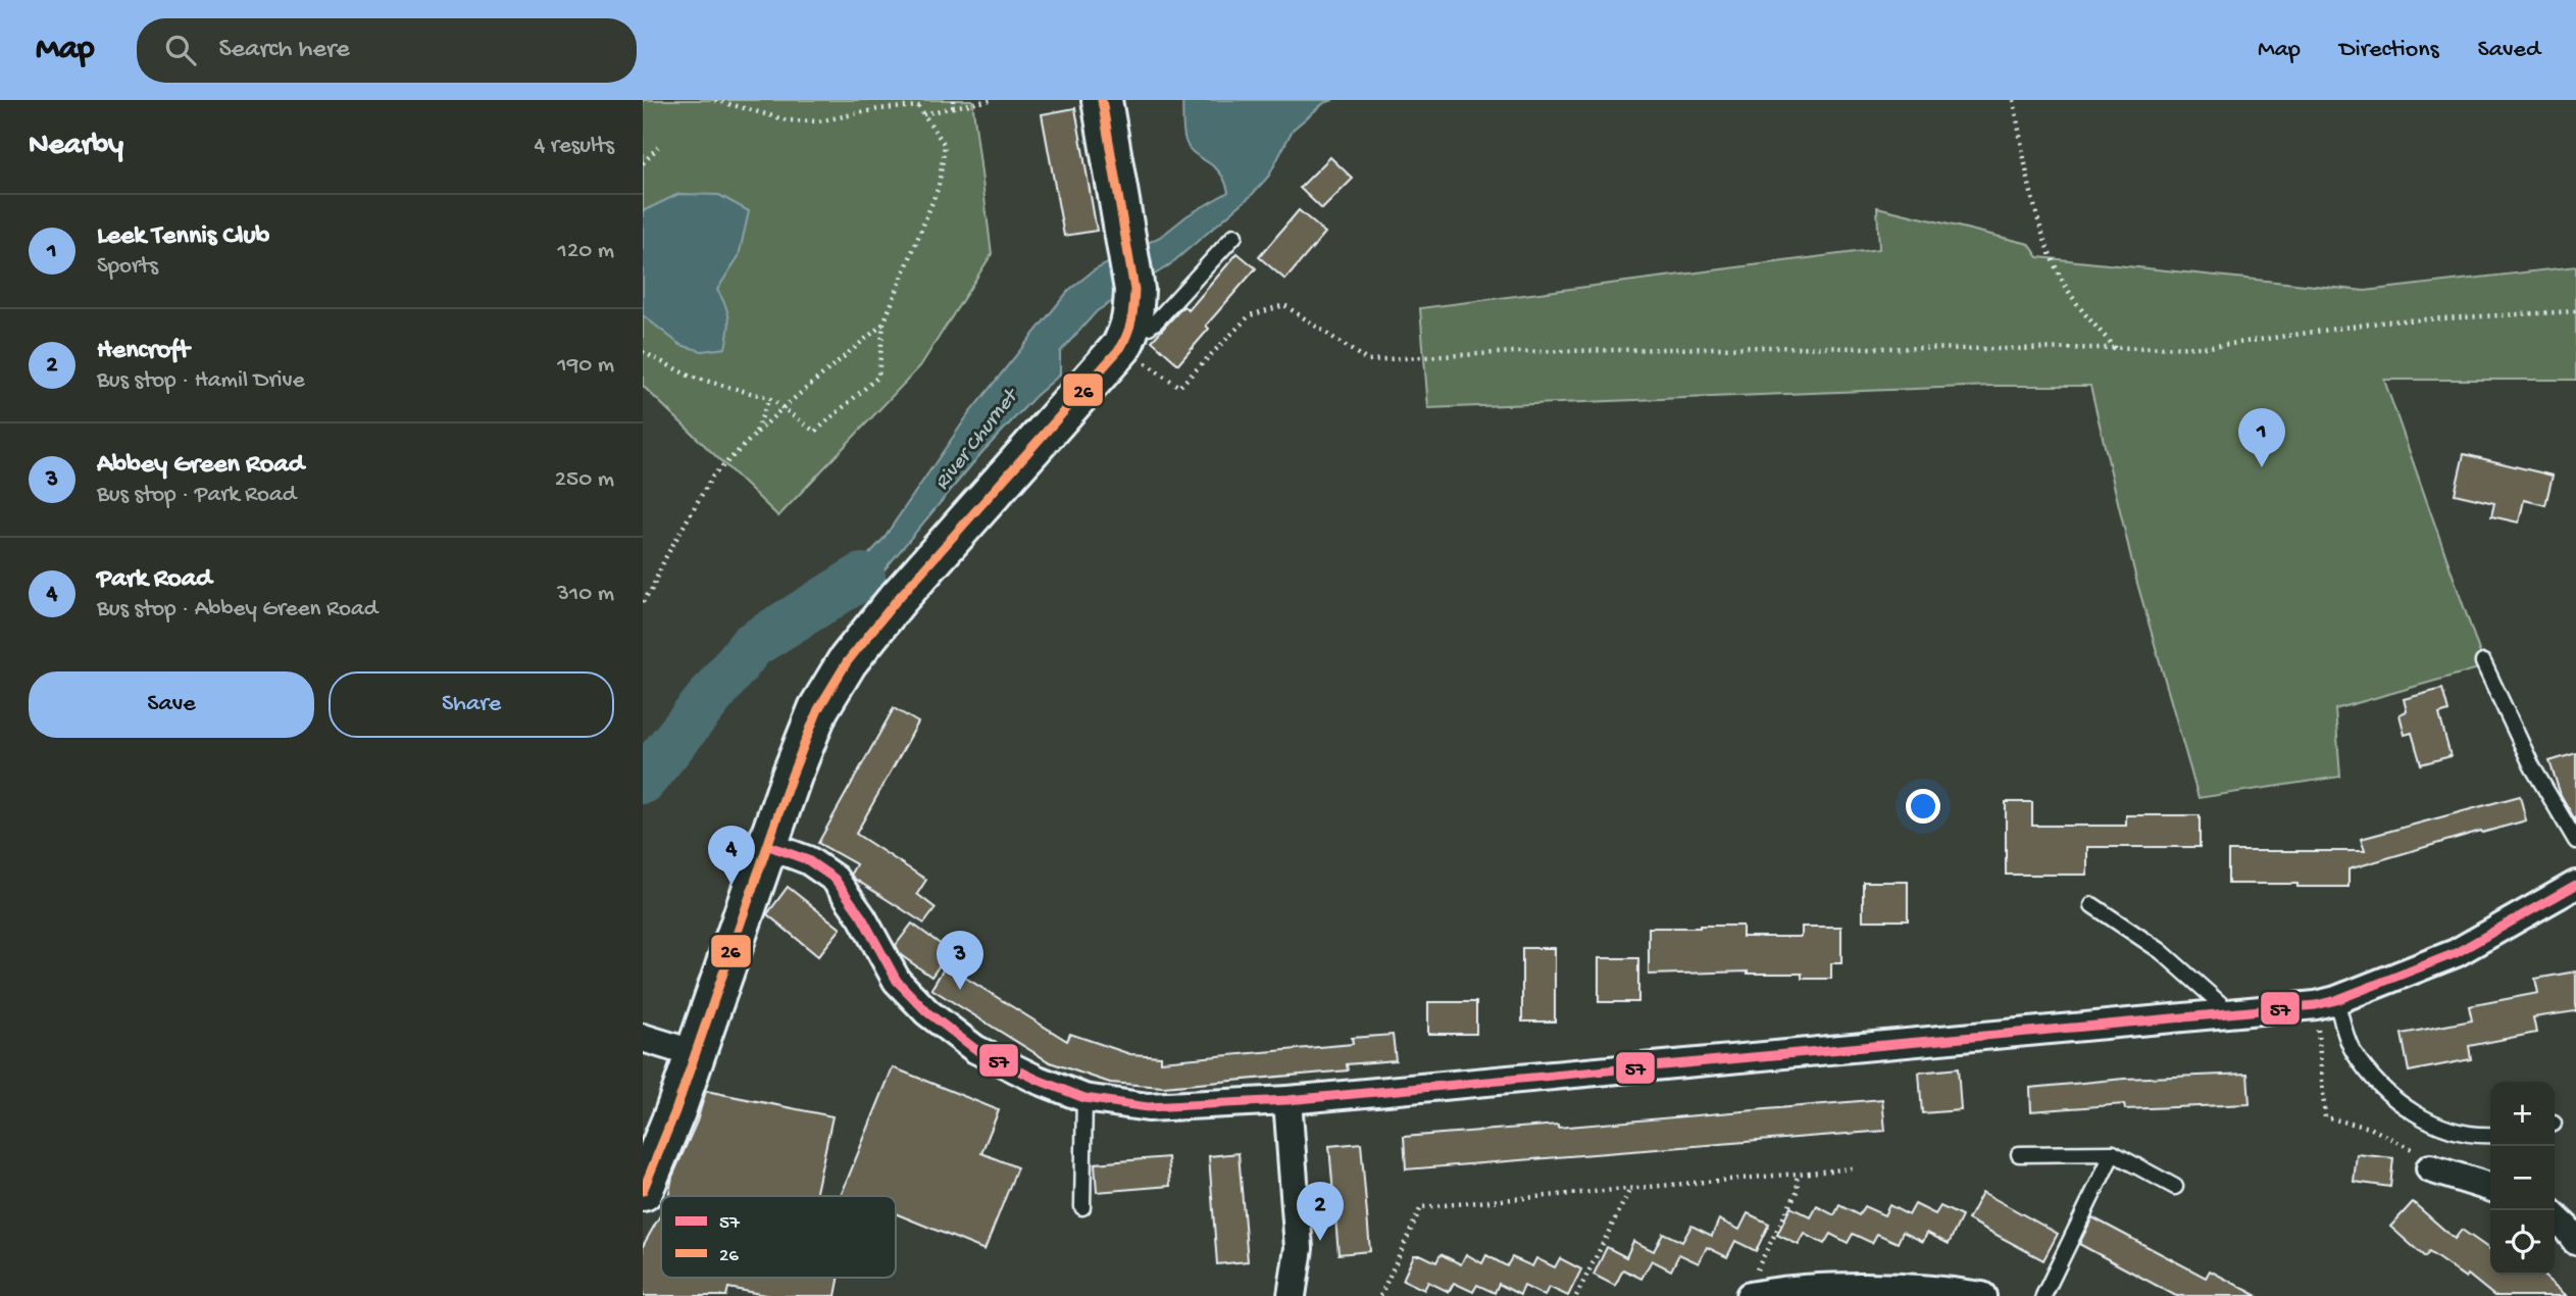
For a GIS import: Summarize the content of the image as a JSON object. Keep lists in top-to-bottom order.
{
  "water": ["River Churnet"],
  "lines": ["transit line 26", "transit line 57"],
  "legend": ["57", "26"],
  "page": {
    "header": "Map",
    "search": "Search here",
    "nav": ["Map", "Directions", "Saved"],
    "heading": ["Nearby", "4 results"],
    "list": [
      {
        "mark": "1",
        "name": "Leek Tennis Club",
        "note": "Sports",
        "value": "120 m"
      },
      {
        "mark": "2",
        "name": "Hencroft",
        "note": "Bus stop · Hamil Drive",
        "value": "190 m"
      },
      {
        "mark": "3",
        "name": "Abbey Green Road",
        "note": "Bus stop · Park Road",
        "value": "250 m"
      },
      {
        "mark": "4",
        "name": "Park Road",
        "note": "Bus stop · Abbey Green Road",
        "value": "310 m"
      }
    ],
    "pins": [
      "1",
      "4",
      "3",
      "2"
    ],
    "buttons": ["Save", "Share"],
    "map_buttons": ["+", "−"]
  }
}
